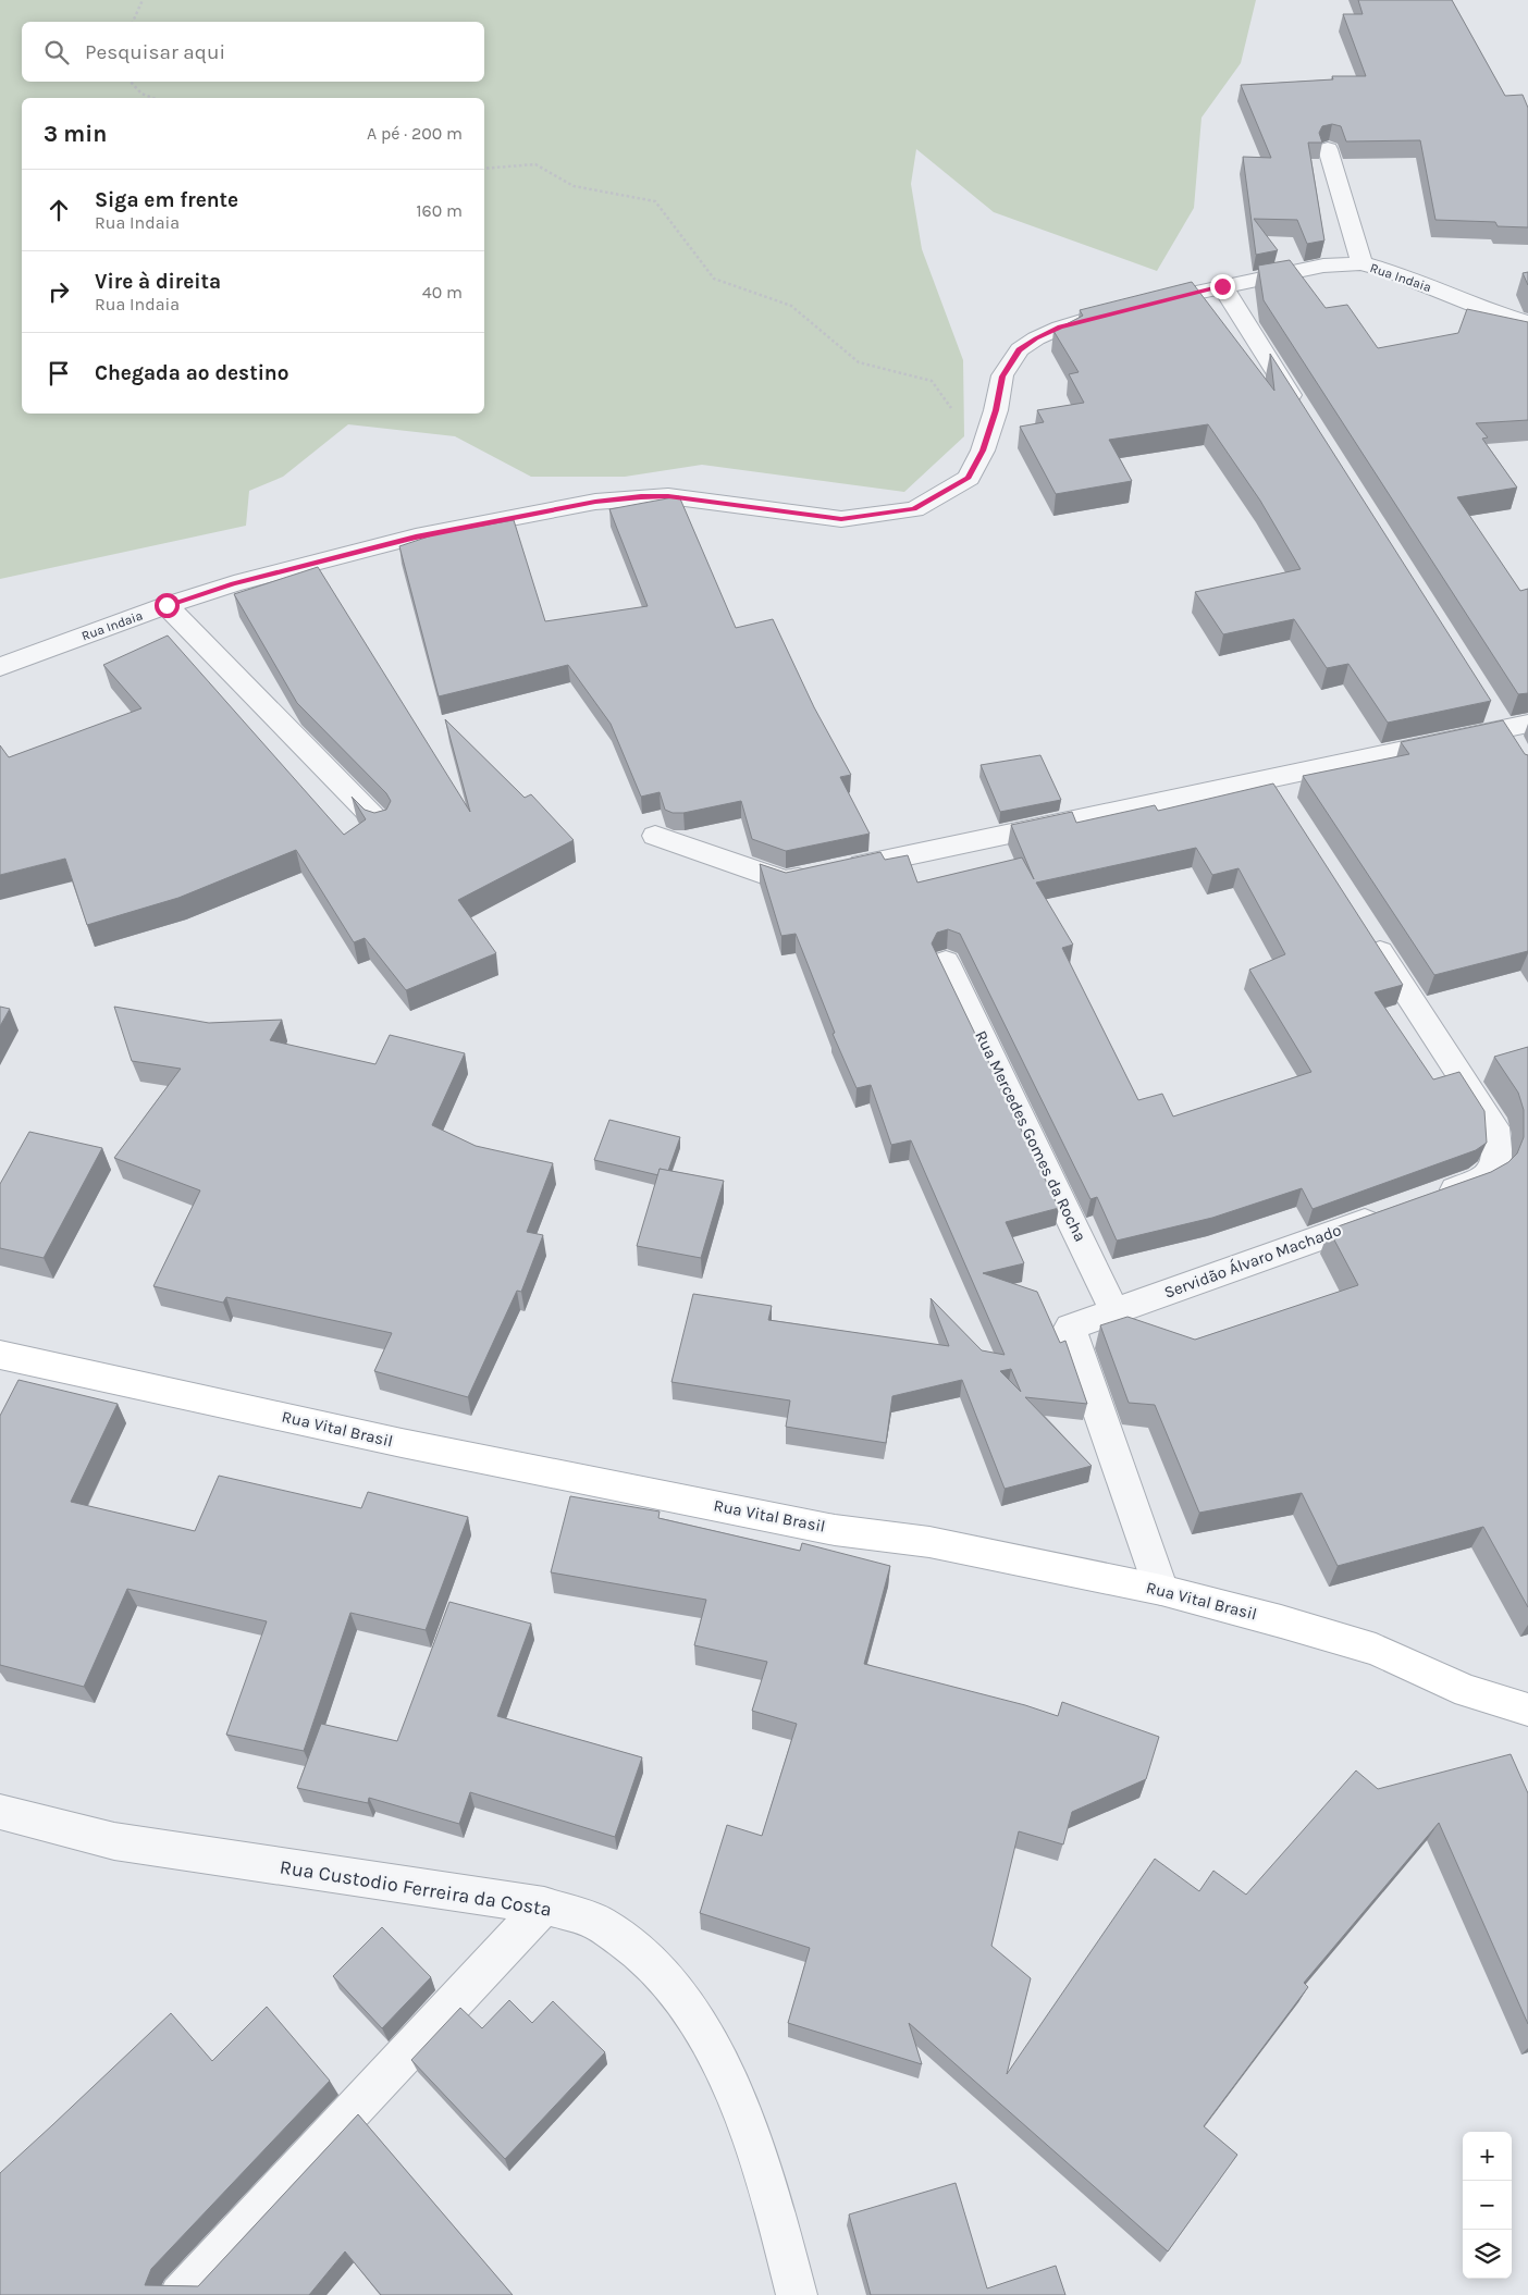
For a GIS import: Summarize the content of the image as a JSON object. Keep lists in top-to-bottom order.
{
  "streets": {
    "street": [
      "Rua Indaia",
      "Rua Mercedes Gomes da Rocha",
      "Servidão Álvaro Machado",
      "Rua Vital Brasil",
      "Rua Custodio Ferreira da Costa"
    ]
  },
  "crossings": [
    ["Rua Mercedes Gomes da Rocha", "Servidão Álvaro Machado"],
    ["Servidão Álvaro Machado", "Rua Vital Brasil"]
  ],
  "page": {
    "search": "Pesquisar aqui",
    "heading": ["3 min", "A pé · 200 m"],
    "list": [
      ["Siga em frente", "Rua Indaia", "160 m"],
      ["Vire à direita", "Rua Indaia", "40 m"],
      "Chegada ao destino"
    ],
    "map_buttons": ["+", "−"]
  }
}
